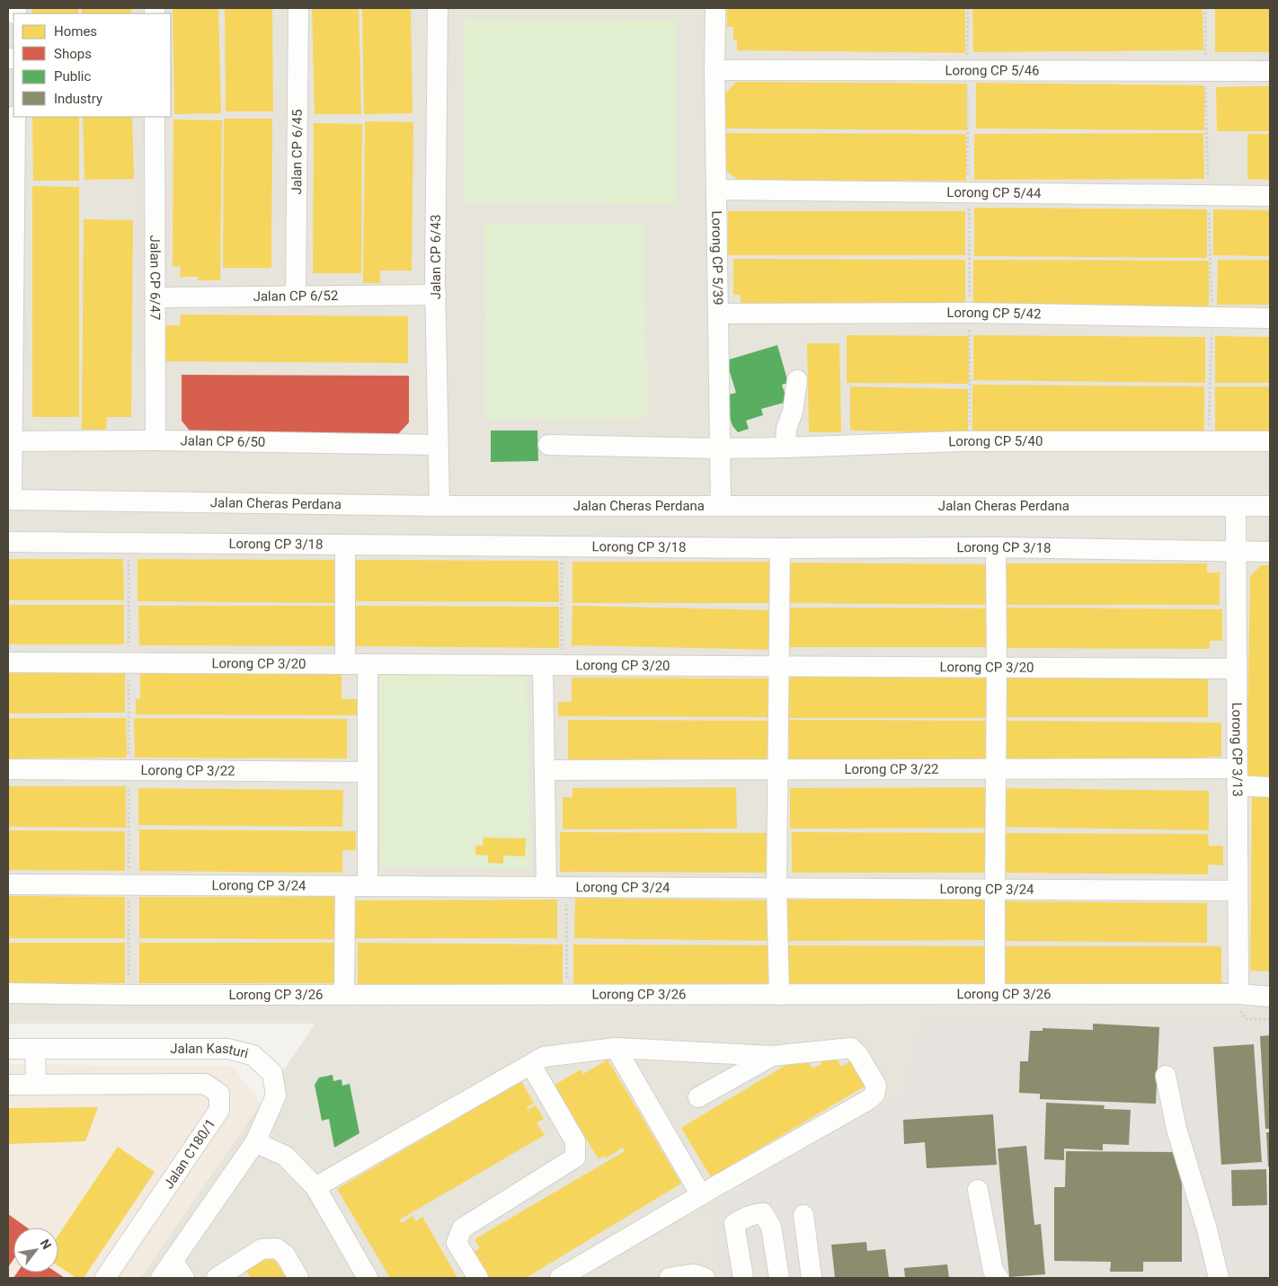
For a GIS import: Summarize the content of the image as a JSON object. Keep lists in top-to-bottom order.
{
  "streets": {
    "street": [
      "Lorong CP 5/46",
      "Jalan CP 6/45",
      "Lorong CP 5/44",
      "Jalan CP 6/43",
      "Lorong CP 5/39",
      "Jalan CP 6/47",
      "Jalan CP 6/52",
      "Lorong CP 5/42",
      "Jalan CP 6/50",
      "Lorong CP 5/40",
      "Jalan Cheras Perdana",
      "Lorong CP 3/18",
      "Lorong CP 3/20",
      "Lorong CP 3/13",
      "Lorong CP 3/22",
      "Lorong CP 3/24",
      "Lorong CP 3/26",
      "Jalan Kasturi",
      "Jalan C180/1"
    ]
  },
  "crossings": [
    ["Lorong CP 5/46", "Lorong CP 5/39"],
    ["Jalan CP 6/45", "Jalan CP 6/52"],
    ["Lorong CP 5/44", "Lorong CP 5/39"],
    ["Jalan CP 6/43", "Jalan CP 6/52"],
    ["Jalan CP 6/43", "Jalan CP 6/50"],
    ["Jalan CP 6/43", "Jalan Cheras Perdana"],
    ["Lorong CP 5/39", "Lorong CP 5/42"],
    ["Lorong CP 5/39", "Lorong CP 5/40"],
    ["Lorong CP 5/39", "Jalan Cheras Perdana"],
    ["Jalan CP 6/47", "Jalan CP 6/52"],
    ["Jalan CP 6/47", "Jalan CP 6/50"],
    ["Jalan Cheras Perdana", "Lorong CP 3/13"],
    ["Lorong CP 3/18", "Lorong CP 3/13"],
    ["Lorong CP 3/20", "Lorong CP 3/13"],
    ["Lorong CP 3/13", "Lorong CP 3/22"],
    ["Lorong CP 3/13", "Lorong CP 3/24"],
    ["Lorong CP 3/13", "Lorong CP 3/26"]
  ],
  "legend": [
    "Homes",
    "Shops",
    "Public",
    "Industry"
  ],
  "north": "top right"
}
